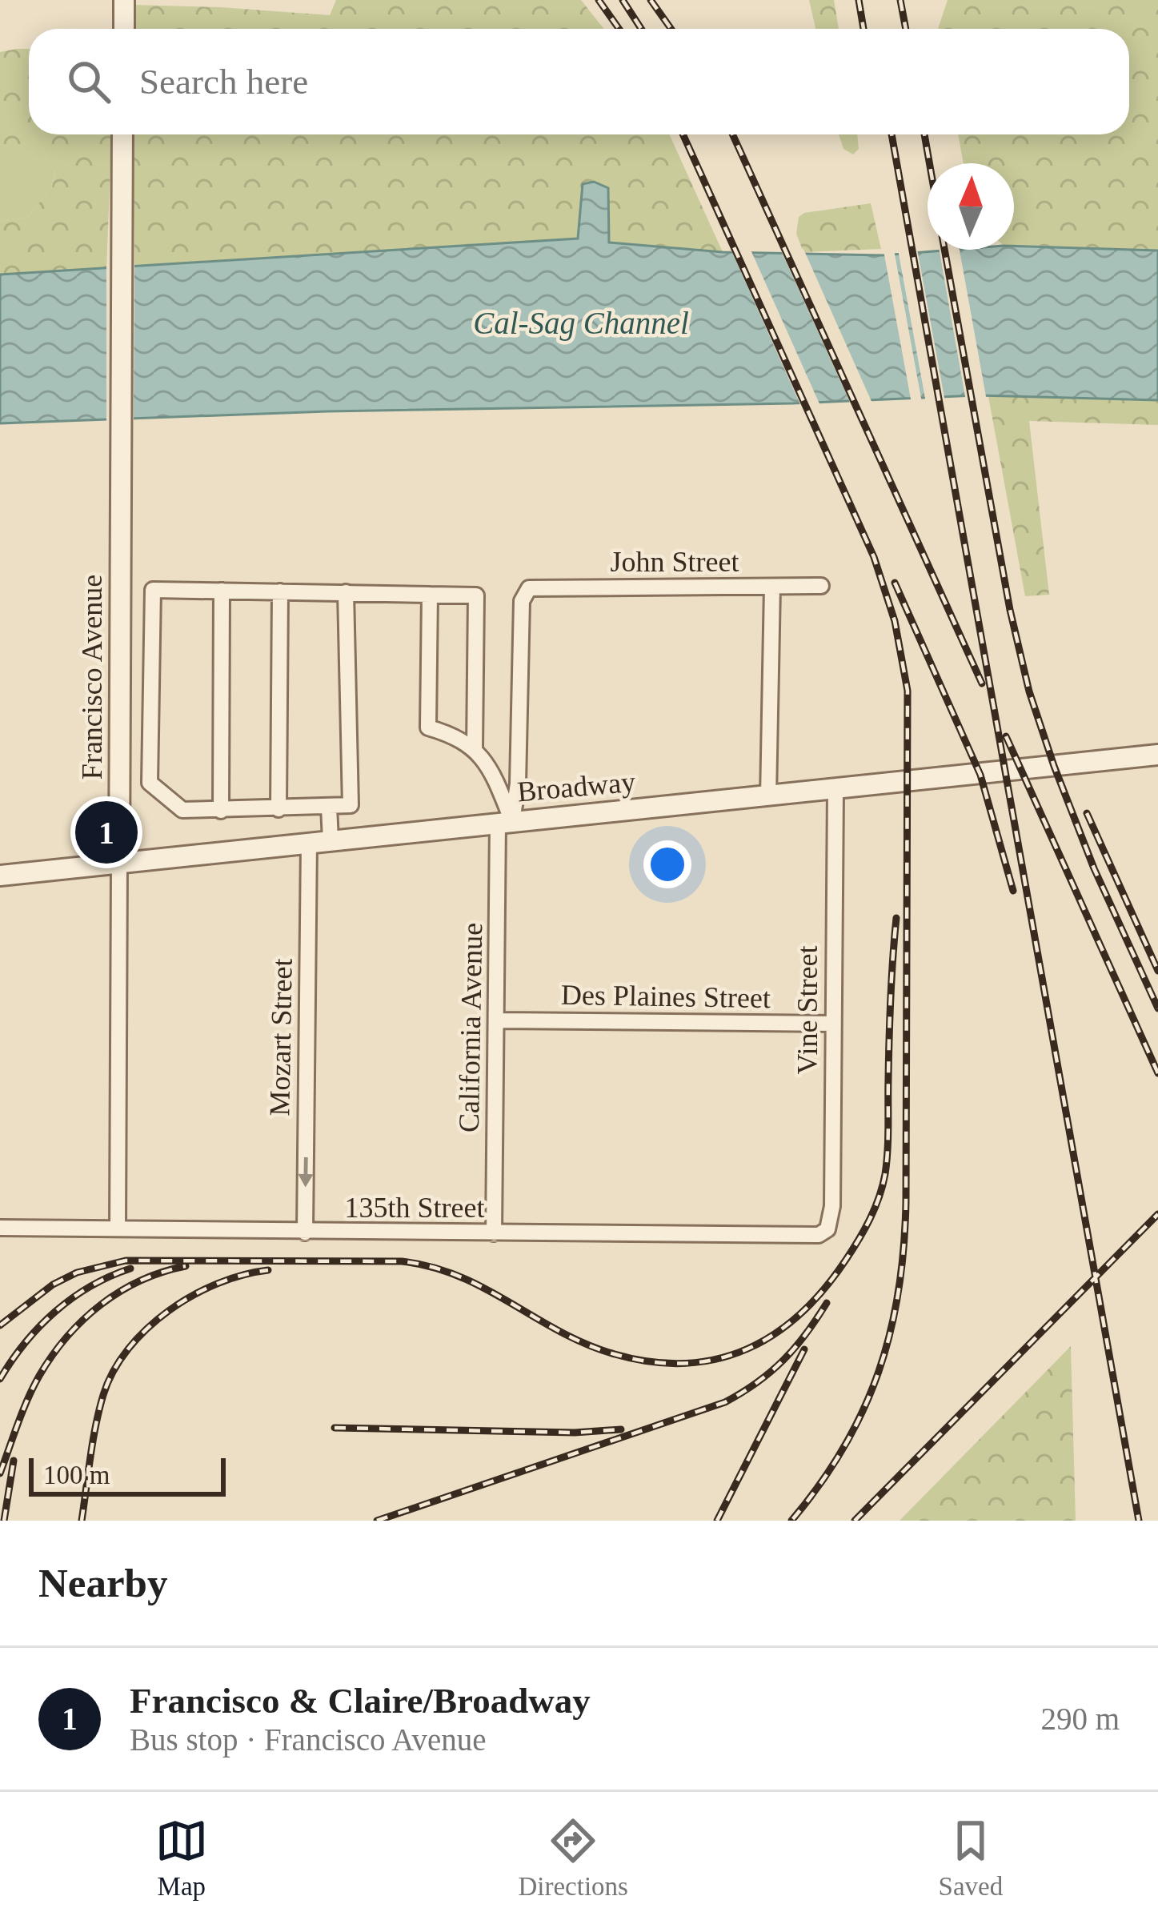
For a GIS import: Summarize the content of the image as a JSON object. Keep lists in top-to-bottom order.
{
  "streets": {
    "street": [
      "John Street",
      "Francisco Avenue",
      "Broadway",
      "Des Plaines Street",
      "Vine Street",
      "California Avenue",
      "Mozart Street",
      "135th Street"
    ]
  },
  "crossings": [
    ["John Street", "California Avenue"],
    ["Francisco Avenue", "Broadway"],
    ["Francisco Avenue", "135th Street"],
    ["Broadway", "Vine Street"],
    ["Broadway", "California Avenue"],
    ["Broadway", "Mozart Street"],
    ["Des Plaines Street", "Vine Street"],
    ["Des Plaines Street", "California Avenue"],
    ["Vine Street", "135th Street"],
    ["California Avenue", "135th Street"],
    ["Mozart Street", "135th Street"]
  ],
  "one_way": ["Mozart Street"],
  "water": ["Cal-Sag Channel"],
  "scale_bar": "100 m",
  "north": "top",
  "page": {
    "search": "Search here",
    "pins": "1",
    "scale": "100 m",
    "heading": "Nearby",
    "list": [
      {
        "mark": "1",
        "name": "Francisco & Claire/Broadway",
        "note": "Bus stop · Francisco Avenue",
        "value": "290 m"
      }
    ],
    "nav": ["Map", "Directions", "Saved"]
  }
}
